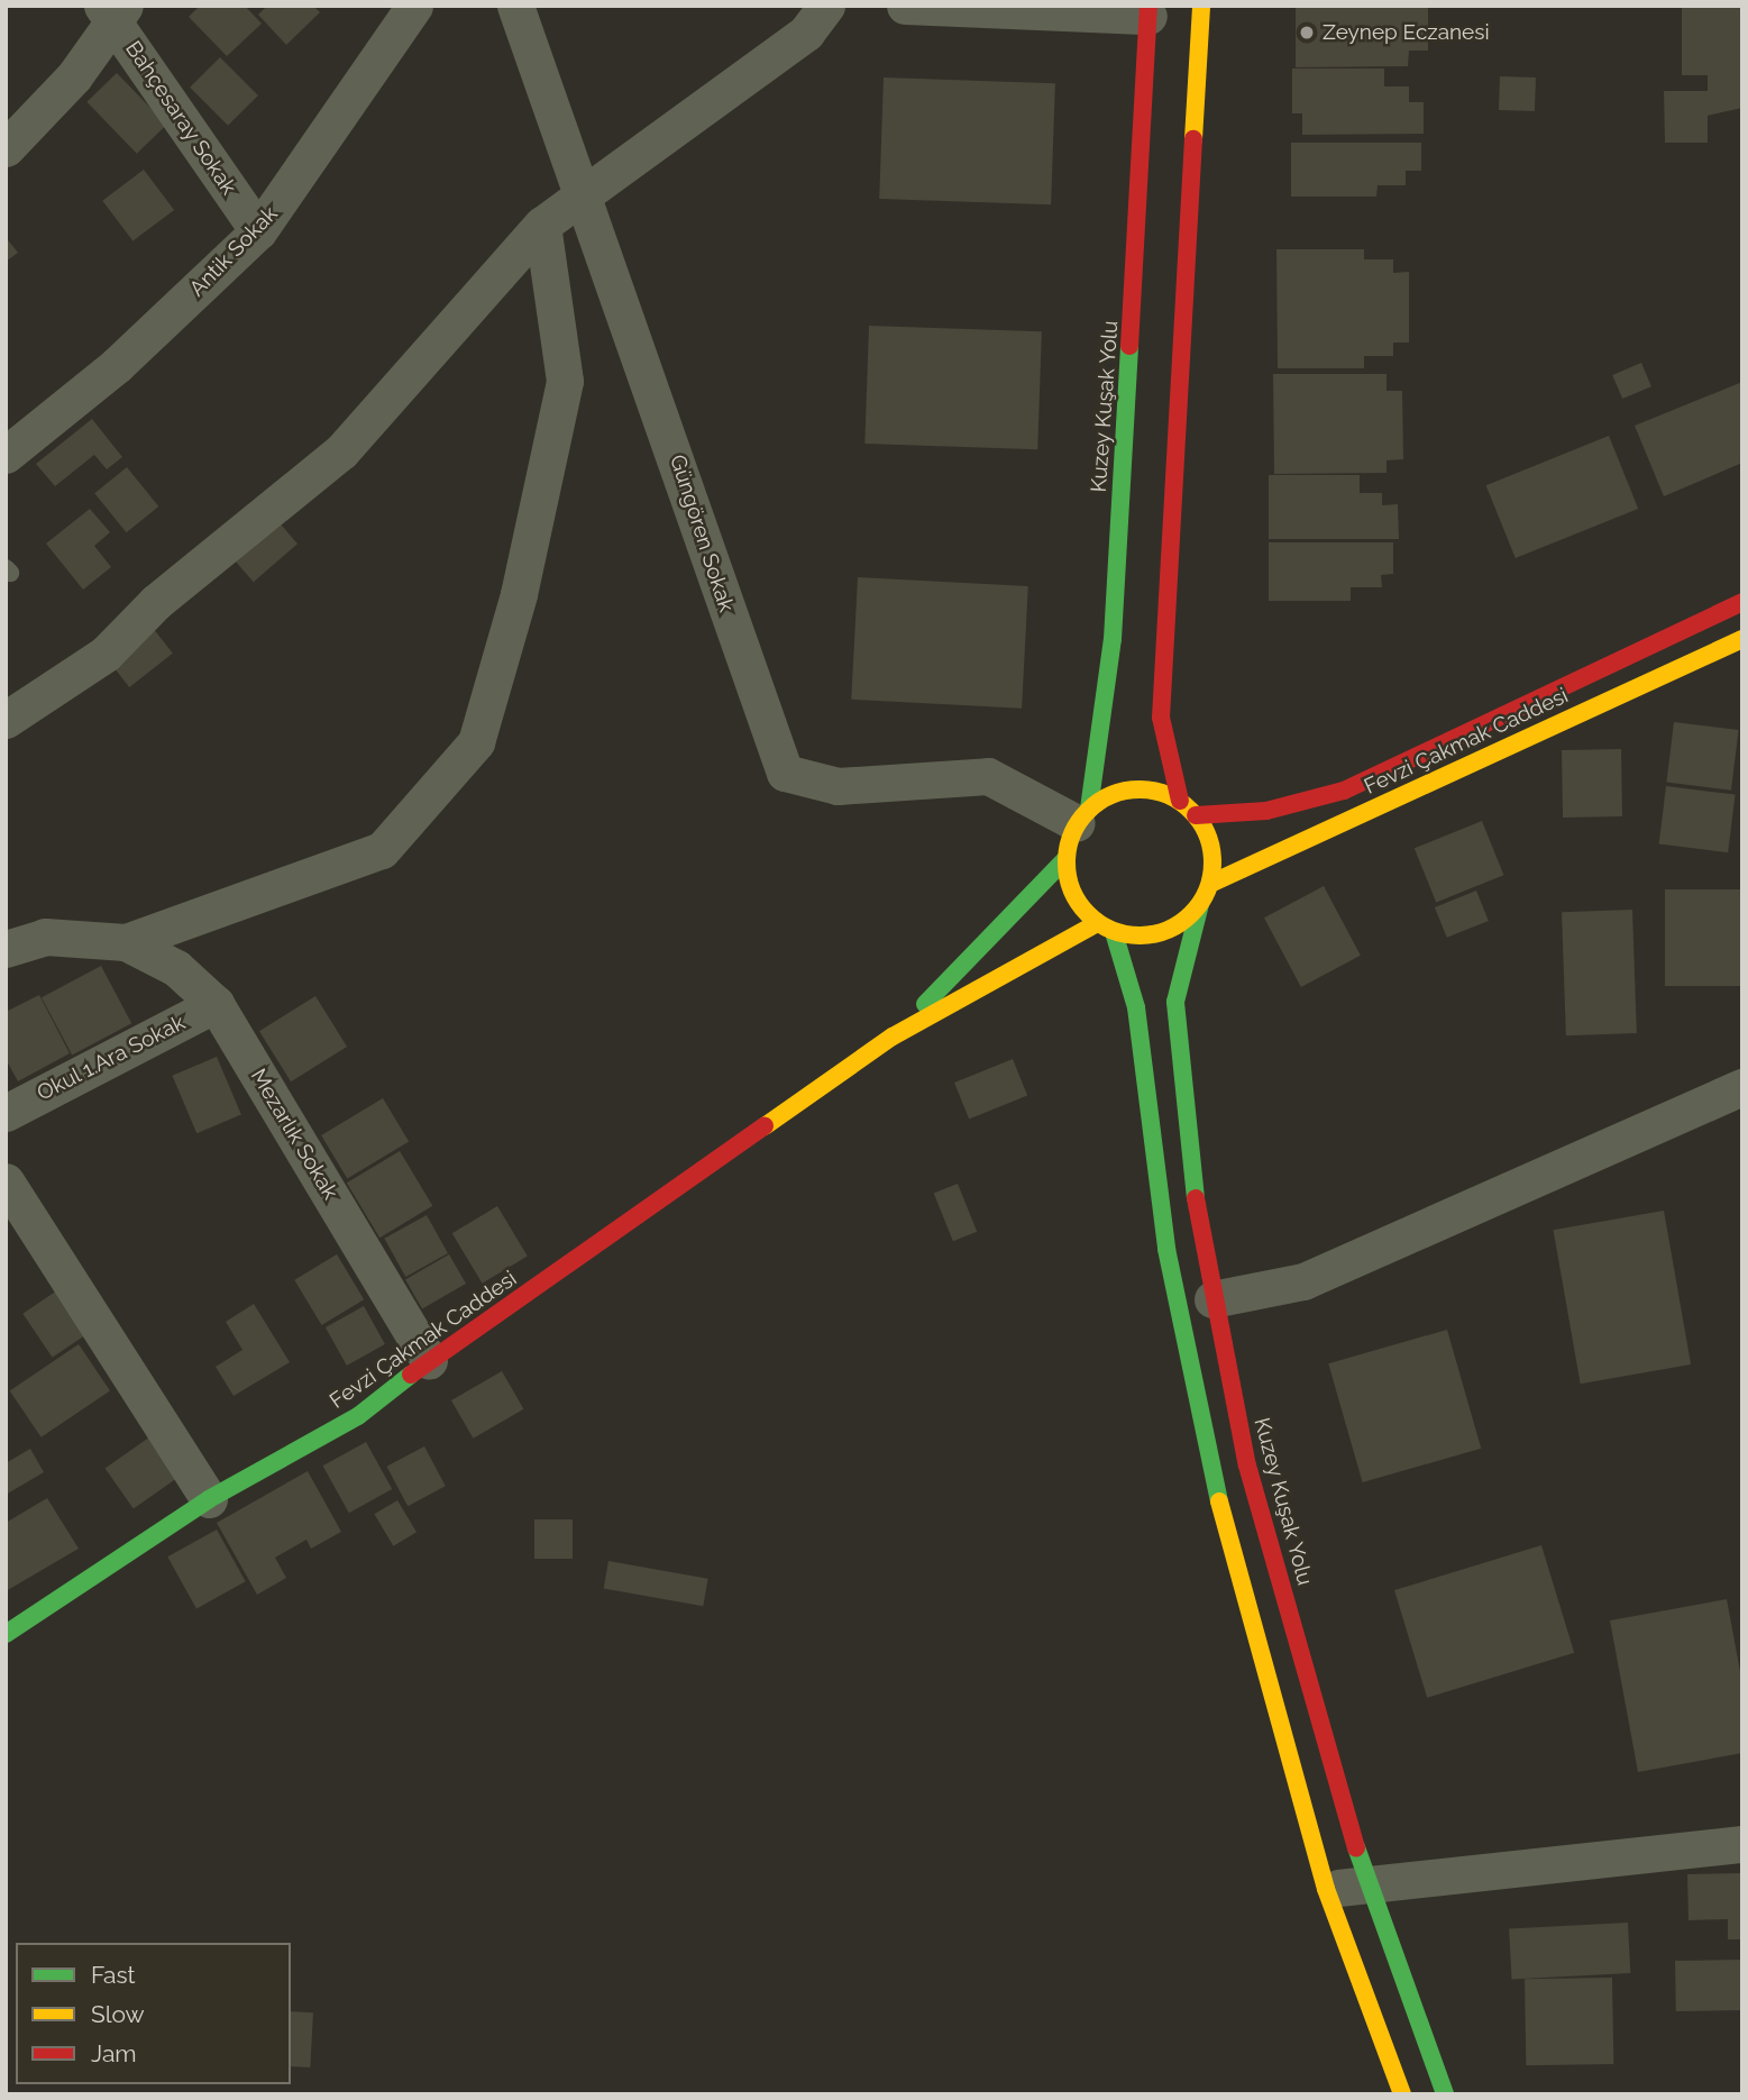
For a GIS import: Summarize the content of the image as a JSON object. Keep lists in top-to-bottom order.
{
  "streets": {
    "main road": ["Kuzey Kuşak Yolu", "Fevzi Çakmak Caddesi"],
    "street": [
      "Bahçesaray Sokak",
      "Antik Sokak",
      "Güngören Sokak",
      "Okul 1.Ara Sokak",
      "Mezarlık Sokak"
    ]
  },
  "crossings": [
    ["Bahçesaray Sokak", "Antik Sokak"],
    ["Kuzey Kuşak Yolu", "Güngören Sokak"],
    ["Kuzey Kuşak Yolu", "Fevzi Çakmak Caddesi"],
    ["Güngören Sokak", "Fevzi Çakmak Caddesi"],
    ["Fevzi Çakmak Caddesi", "Mezarlık Sokak"],
    ["Okul 1.Ara Sokak", "Mezarlık Sokak"]
  ],
  "places": ["Zeynep Eczanesi"],
  "legend": ["Fast", "Slow", "Jam"]
}
